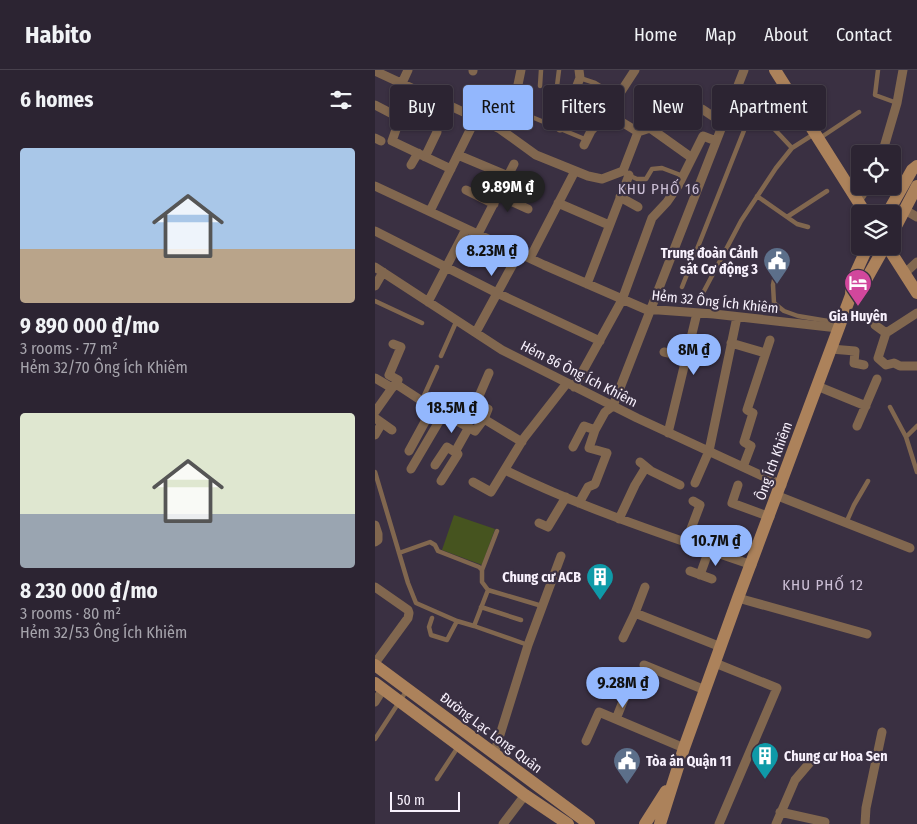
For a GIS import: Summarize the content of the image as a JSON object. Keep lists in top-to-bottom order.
{
  "streets": {
    "main road": ["Ông Ích Khiêm", "Đường Lạc Long Quân"],
    "street": ["Hẻm 32 Ông Ích Khiêm", "Hẻm 86 Ông Ích Khiêm"]
  },
  "crossings": [
    ["Hẻm 32 Ông Ích Khiêm", "Ông Ích Khiêm"],
    ["Hẻm 86 Ông Ích Khiêm", "Ông Ích Khiêm"]
  ],
  "districts": ["KHU PHỐ 16", "KHU PHỐ 12"],
  "places": {
    "public building": ["Trung đoàn Cảnh sát Cơ động 3", "Tòa án Quận 11"],
    "hotel": ["Gia Huyên"],
    "building": ["Chung cư ACB", "Chung cư Hoa Sen"]
  },
  "scale_bar": "50 m",
  "page": {
    "header": "Habito",
    "nav": [
      "Home",
      "Map",
      "About",
      "Contact"
    ],
    "heading": "6 homes",
    "chip": [
      "Buy",
      "Rent",
      "Filters",
      "New",
      "Apartment"
    ],
    "list": [
      {
        "name": "9 890 000 ₫/mo",
        "note": "3 rooms · 77 m² · Hẻm 32/70 Ông Ích Khiêm"
      },
      {
        "name": "8 230 000 ₫/mo",
        "note": "3 rooms · 80 m² · Hẻm 32/53 Ông Ích Khiêm"
      }
    ],
    "price": [
      "9.89M ₫",
      "8.23M ₫",
      "8M ₫",
      "18.5M ₫",
      "10.7M ₫",
      "9.28M ₫"
    ],
    "scale": "50 m"
  }
}
